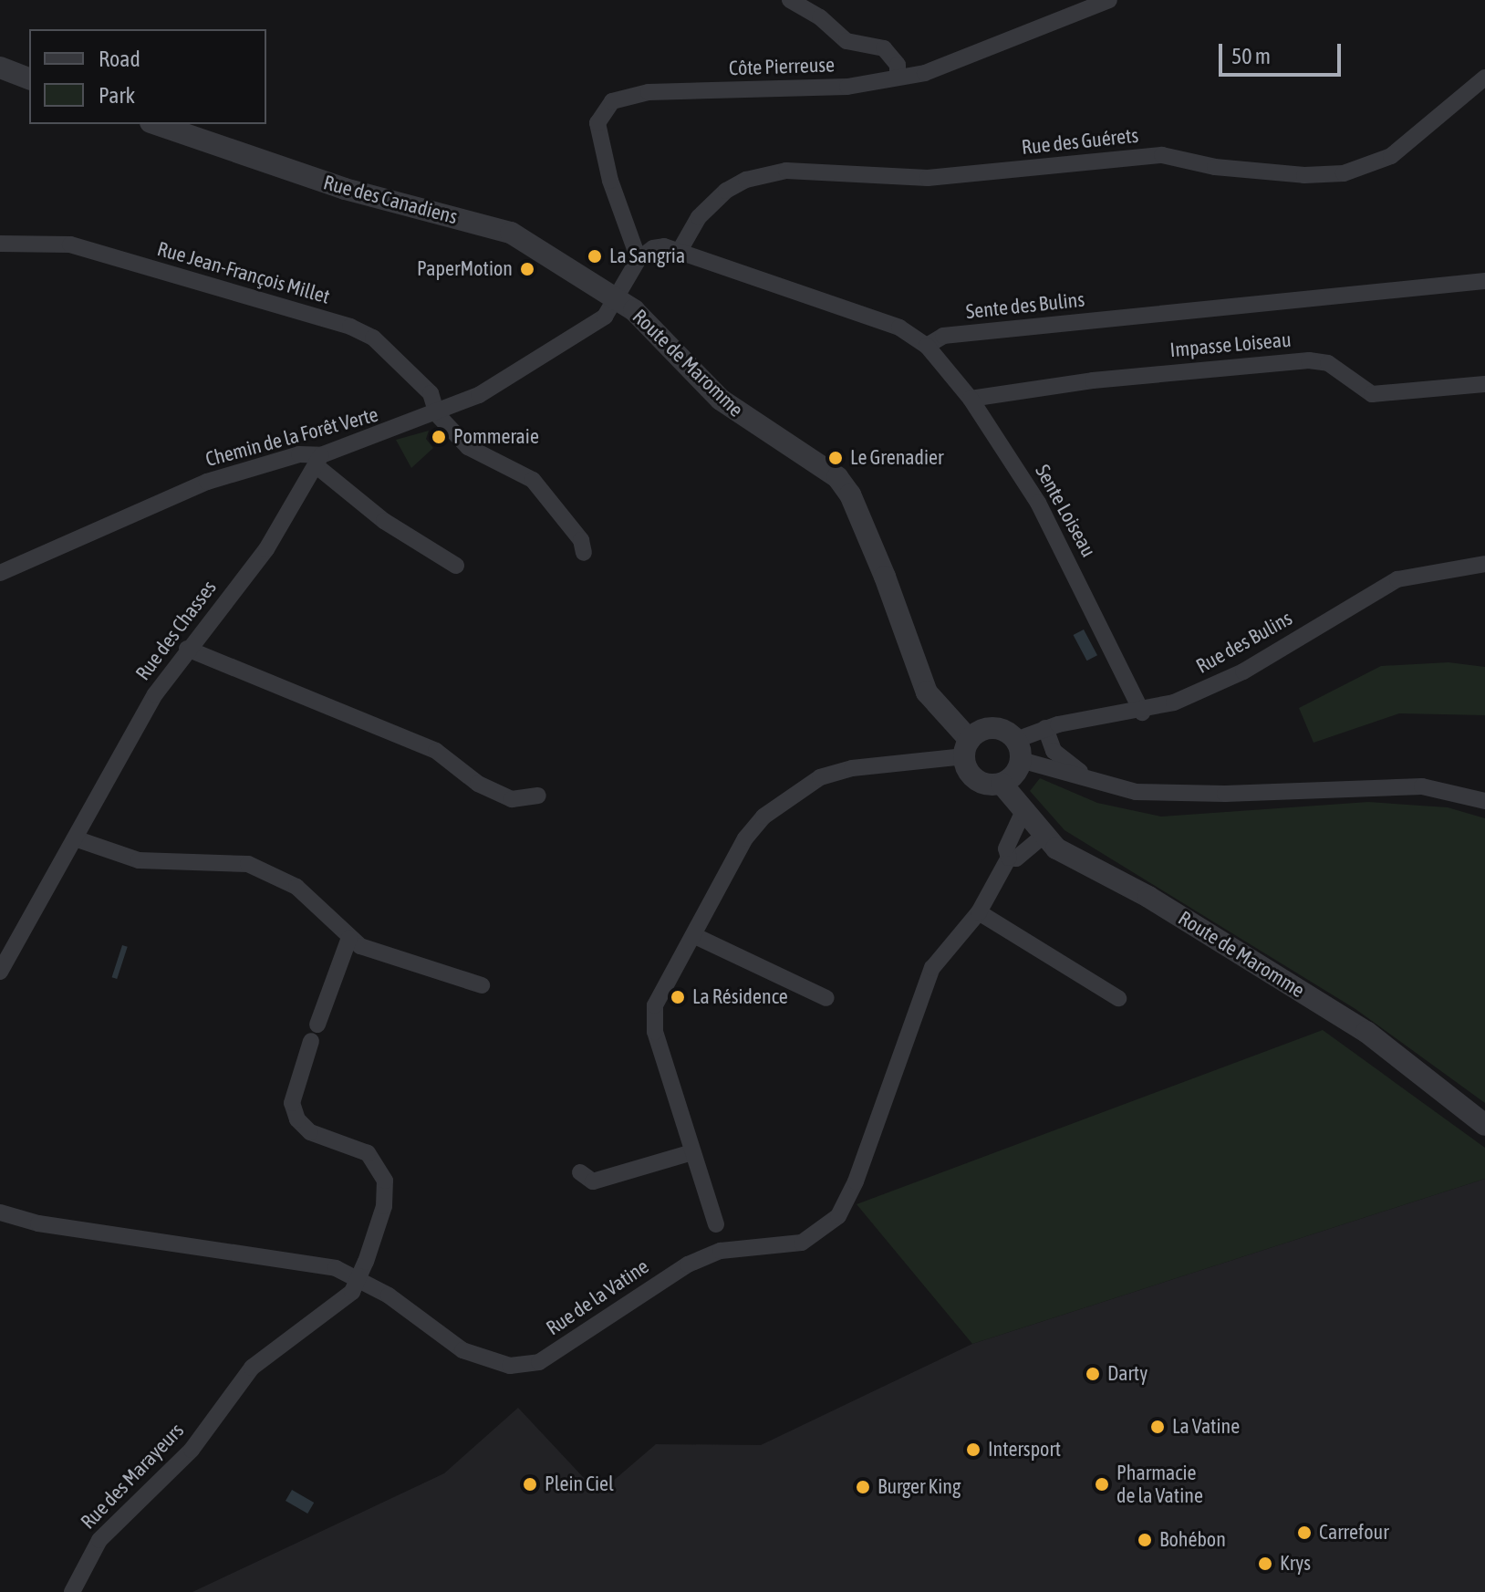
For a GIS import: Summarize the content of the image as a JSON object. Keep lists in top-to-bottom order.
{
  "streets": {
    "street": [
      "Côte Pierreuse",
      "Rue des Guérets",
      "Rue des Canadiens",
      "Rue Jean-François Millet",
      "Sente des Bulins",
      "Impasse Loiseau",
      "Route de Maromme",
      "Chemin de la Forêt Verte",
      "Sente Loiseau",
      "Rue des Chasses",
      "Rue des Bulins",
      "Rue de la Vatine",
      "Rue des Marayeurs"
    ]
  },
  "crossings": [
    ["Rue des Canadiens", "Route de Maromme"],
    ["Rue des Canadiens", "Chemin de la Forêt Verte"],
    ["Rue Jean-François Millet", "Chemin de la Forêt Verte"],
    ["Sente des Bulins", "Sente Loiseau"],
    ["Impasse Loiseau", "Sente Loiseau"],
    ["Route de Maromme", "Chemin de la Forêt Verte"],
    ["Route de Maromme", "Rue des Bulins"],
    ["Route de Maromme", "Rue de la Vatine"],
    ["Chemin de la Forêt Verte", "Rue des Chasses"],
    ["Sente Loiseau", "Rue des Bulins"],
    ["Rue de la Vatine", "Rue des Marayeurs"]
  ],
  "places": [
    "La Sangria",
    "PaperMotion",
    "Pommeraie",
    "Le Grenadier",
    "La Résidence",
    "Darty",
    "La Vatine",
    "Intersport",
    "Plein Ciel",
    "Pharmacie de la Vatine",
    "Burger King",
    "Carrefour",
    "Bohébon",
    "Krys"
  ],
  "legend": ["Road", "Park"],
  "scale_bar": "50 m"
}
